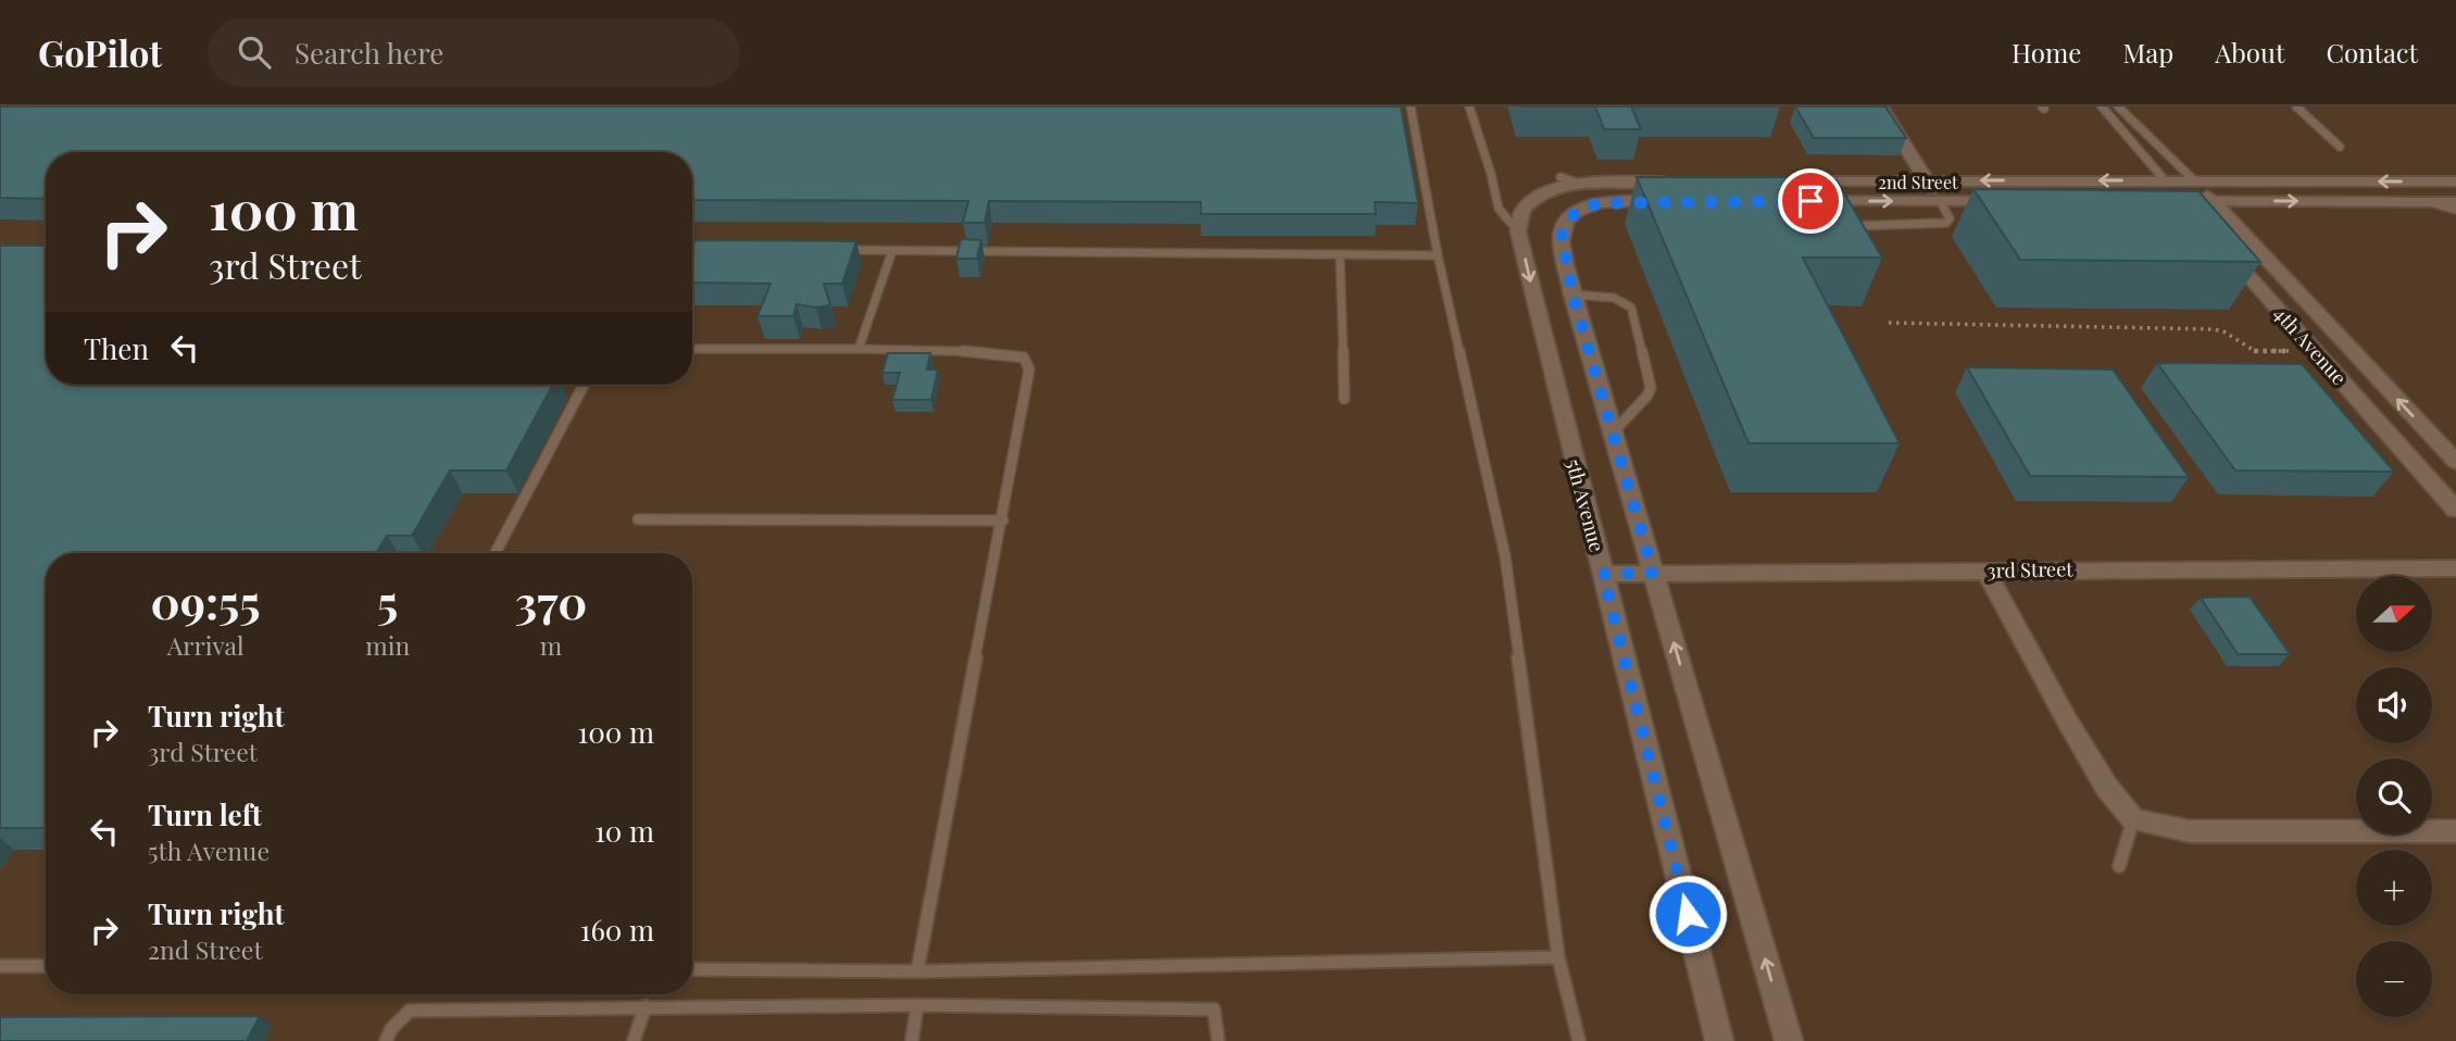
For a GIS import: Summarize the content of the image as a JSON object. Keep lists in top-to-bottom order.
{
  "streets": {
    "street": [
      "2nd Street",
      "4th Avenue",
      "5th Avenue",
      "3rd Street"
    ]
  },
  "crossings": [
    ["2nd Street", "4th Avenue"],
    ["5th Avenue", "3rd Street"]
  ],
  "north": "right",
  "page": {
    "header": "GoPilot",
    "search": "Search here",
    "nav": [
      "Home",
      "Map",
      "About",
      "Contact"
    ],
    "turn": ["100 m", "3rd Street"],
    "then": "Then",
    "eta": [
      "09:55",
      "Arrival",
      "5",
      "min",
      "370",
      "m"
    ],
    "map_buttons": ["+", "−"],
    "list": [
      {
        "name": "Turn right",
        "note": "3rd Street",
        "value": "100 m"
      },
      {
        "name": "Turn left",
        "note": "5th Avenue",
        "value": "10 m"
      },
      {
        "name": "Turn right",
        "note": "2nd Street",
        "value": "160 m"
      }
    ]
  }
}
